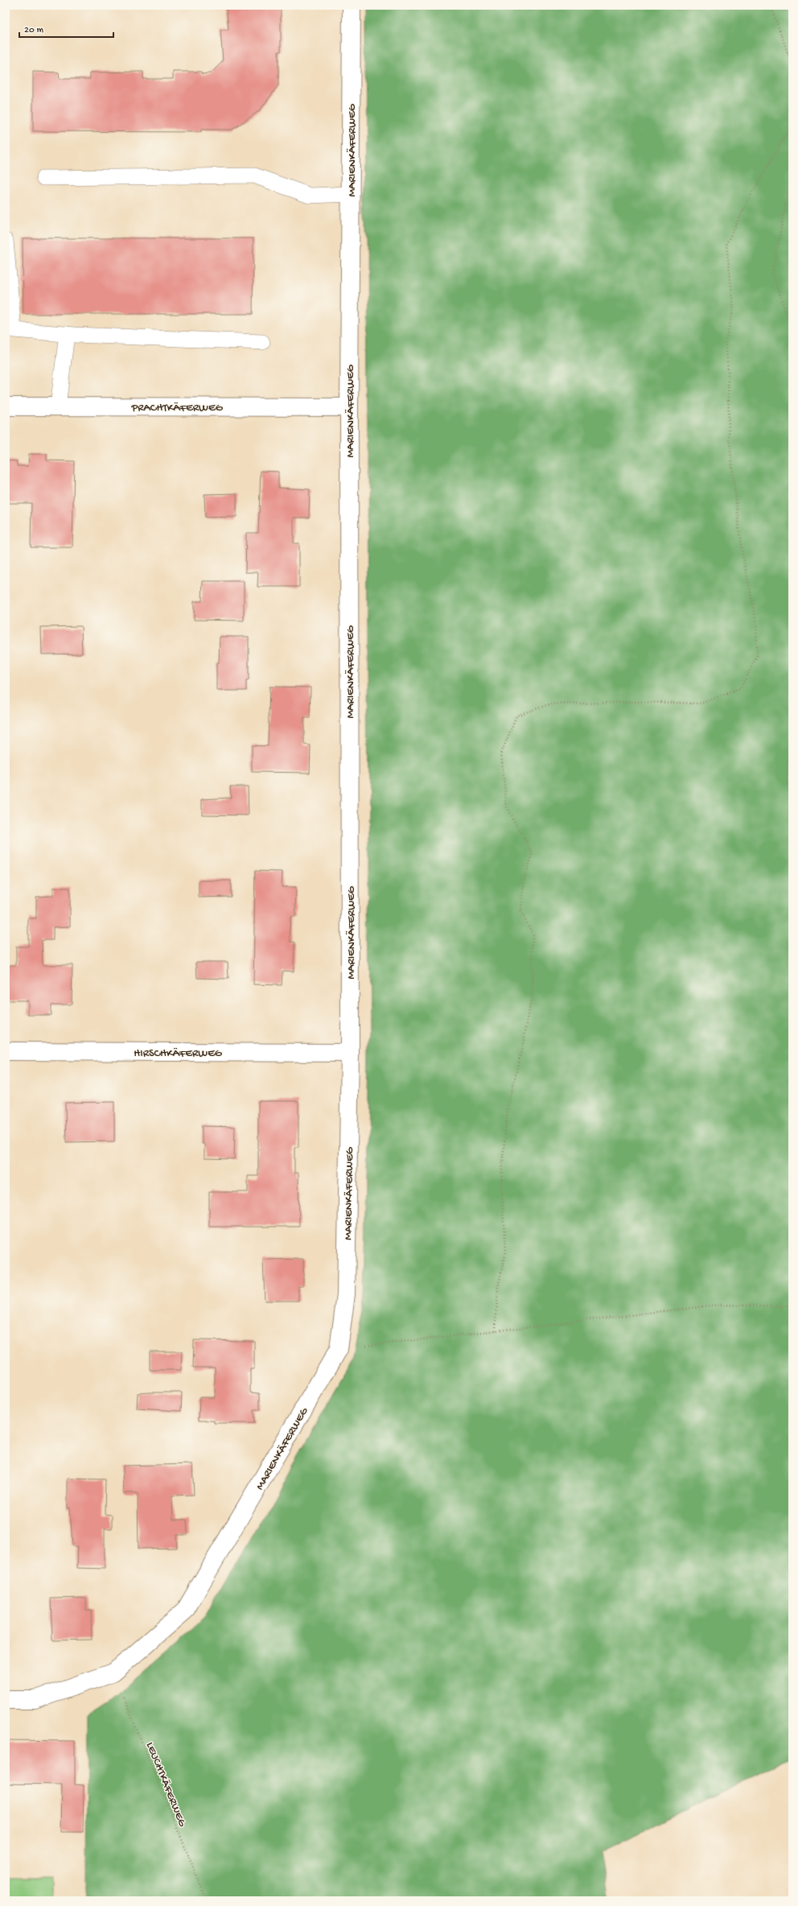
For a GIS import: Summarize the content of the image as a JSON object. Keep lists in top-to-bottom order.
{
  "streets": {
    "street": ["MARIENKÄFERWEG", "PRACHTKÄFERWEG", "HIRSCHKÄFERWEG"],
    "path": ["LEUCHTKÄFERWEG"]
  },
  "crossings": [
    ["MARIENKÄFERWEG", "PRACHTKÄFERWEG"],
    ["MARIENKÄFERWEG", "HIRSCHKÄFERWEG"],
    ["MARIENKÄFERWEG", "LEUCHTKÄFERWEG"]
  ],
  "scale_bar": "20 m"
}
